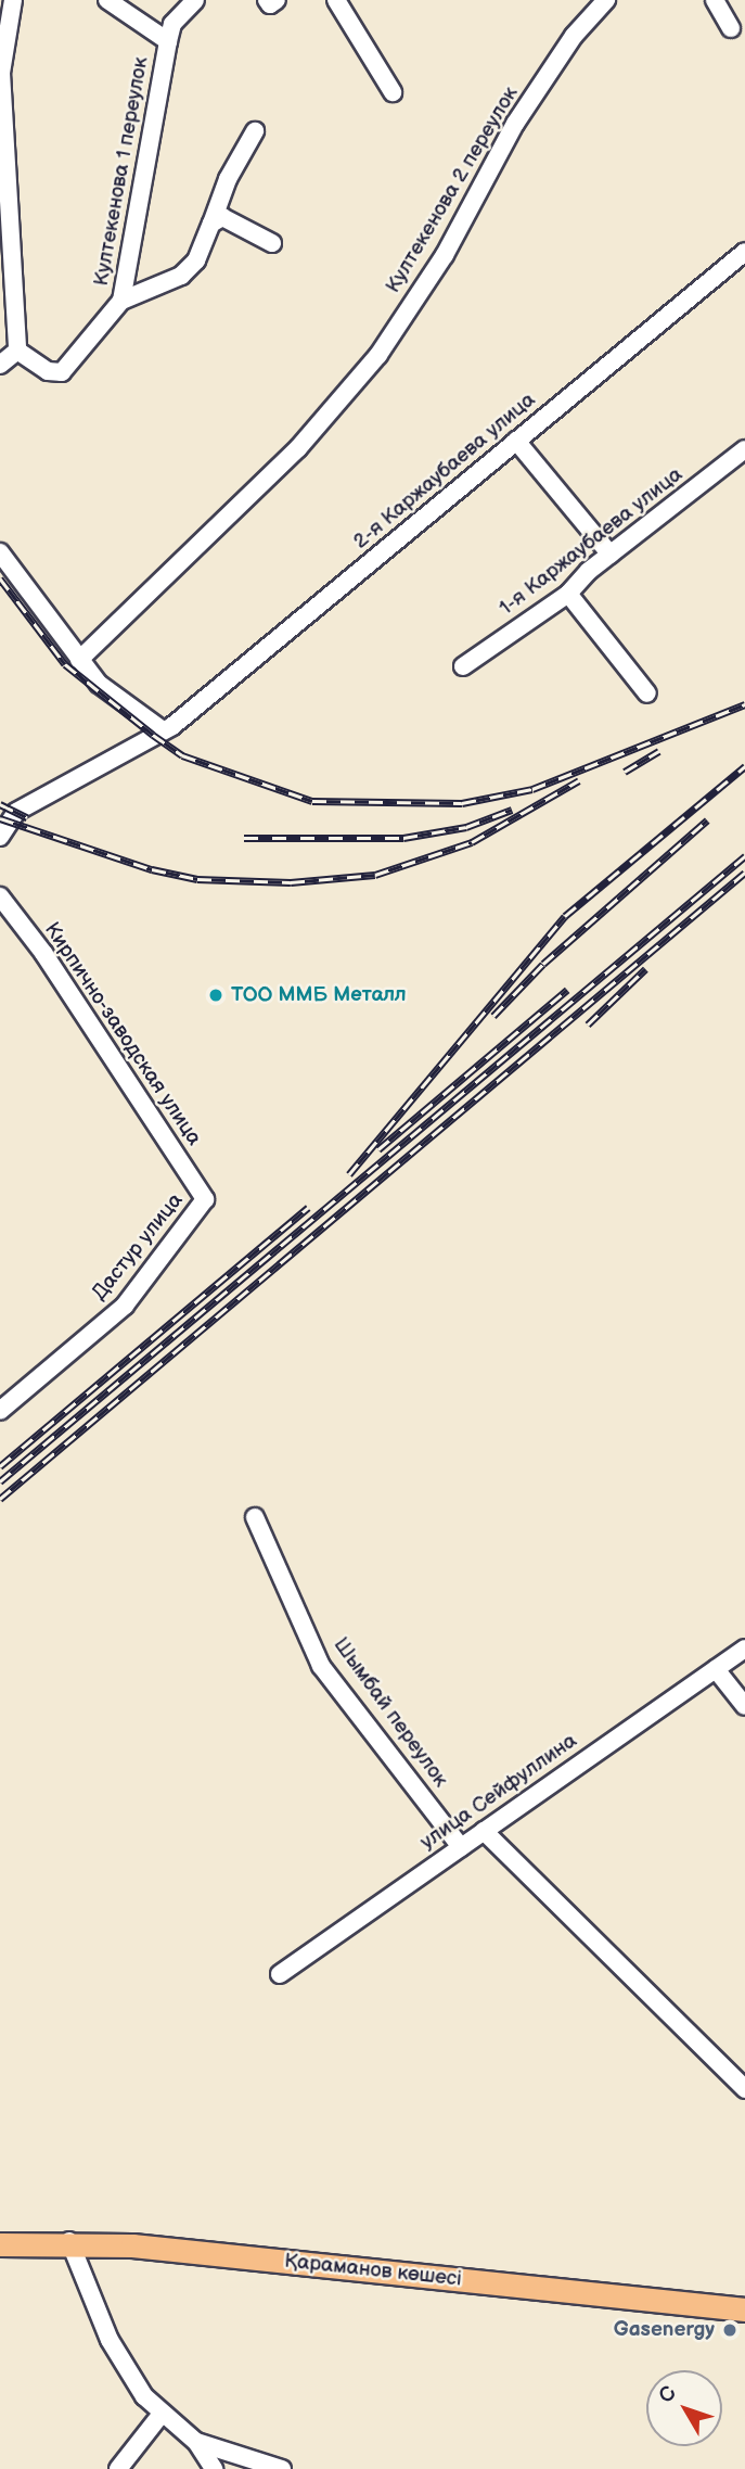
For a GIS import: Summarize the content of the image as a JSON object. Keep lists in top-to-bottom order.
{
  "streets": {
    "main road": ["Қараманов көшесі"],
    "street": [
      "Култекенова 1 переулок",
      "Култекенова 2 переулок",
      "2-я Каржаубаева улица",
      "1-я Каржаубаева улица",
      "Кирпично-заводская улица",
      "Дастур улица",
      "Шымбай переулок",
      "улица Сейфуллина"
    ]
  },
  "crossings": [
    ["Кирпично-заводская улица", "Дастур улица"],
    ["Шымбай переулок", "улица Сейфуллина"]
  ],
  "places": ["ТОО ММБ Металл", "Gasenergy"],
  "north": "top left"
}
